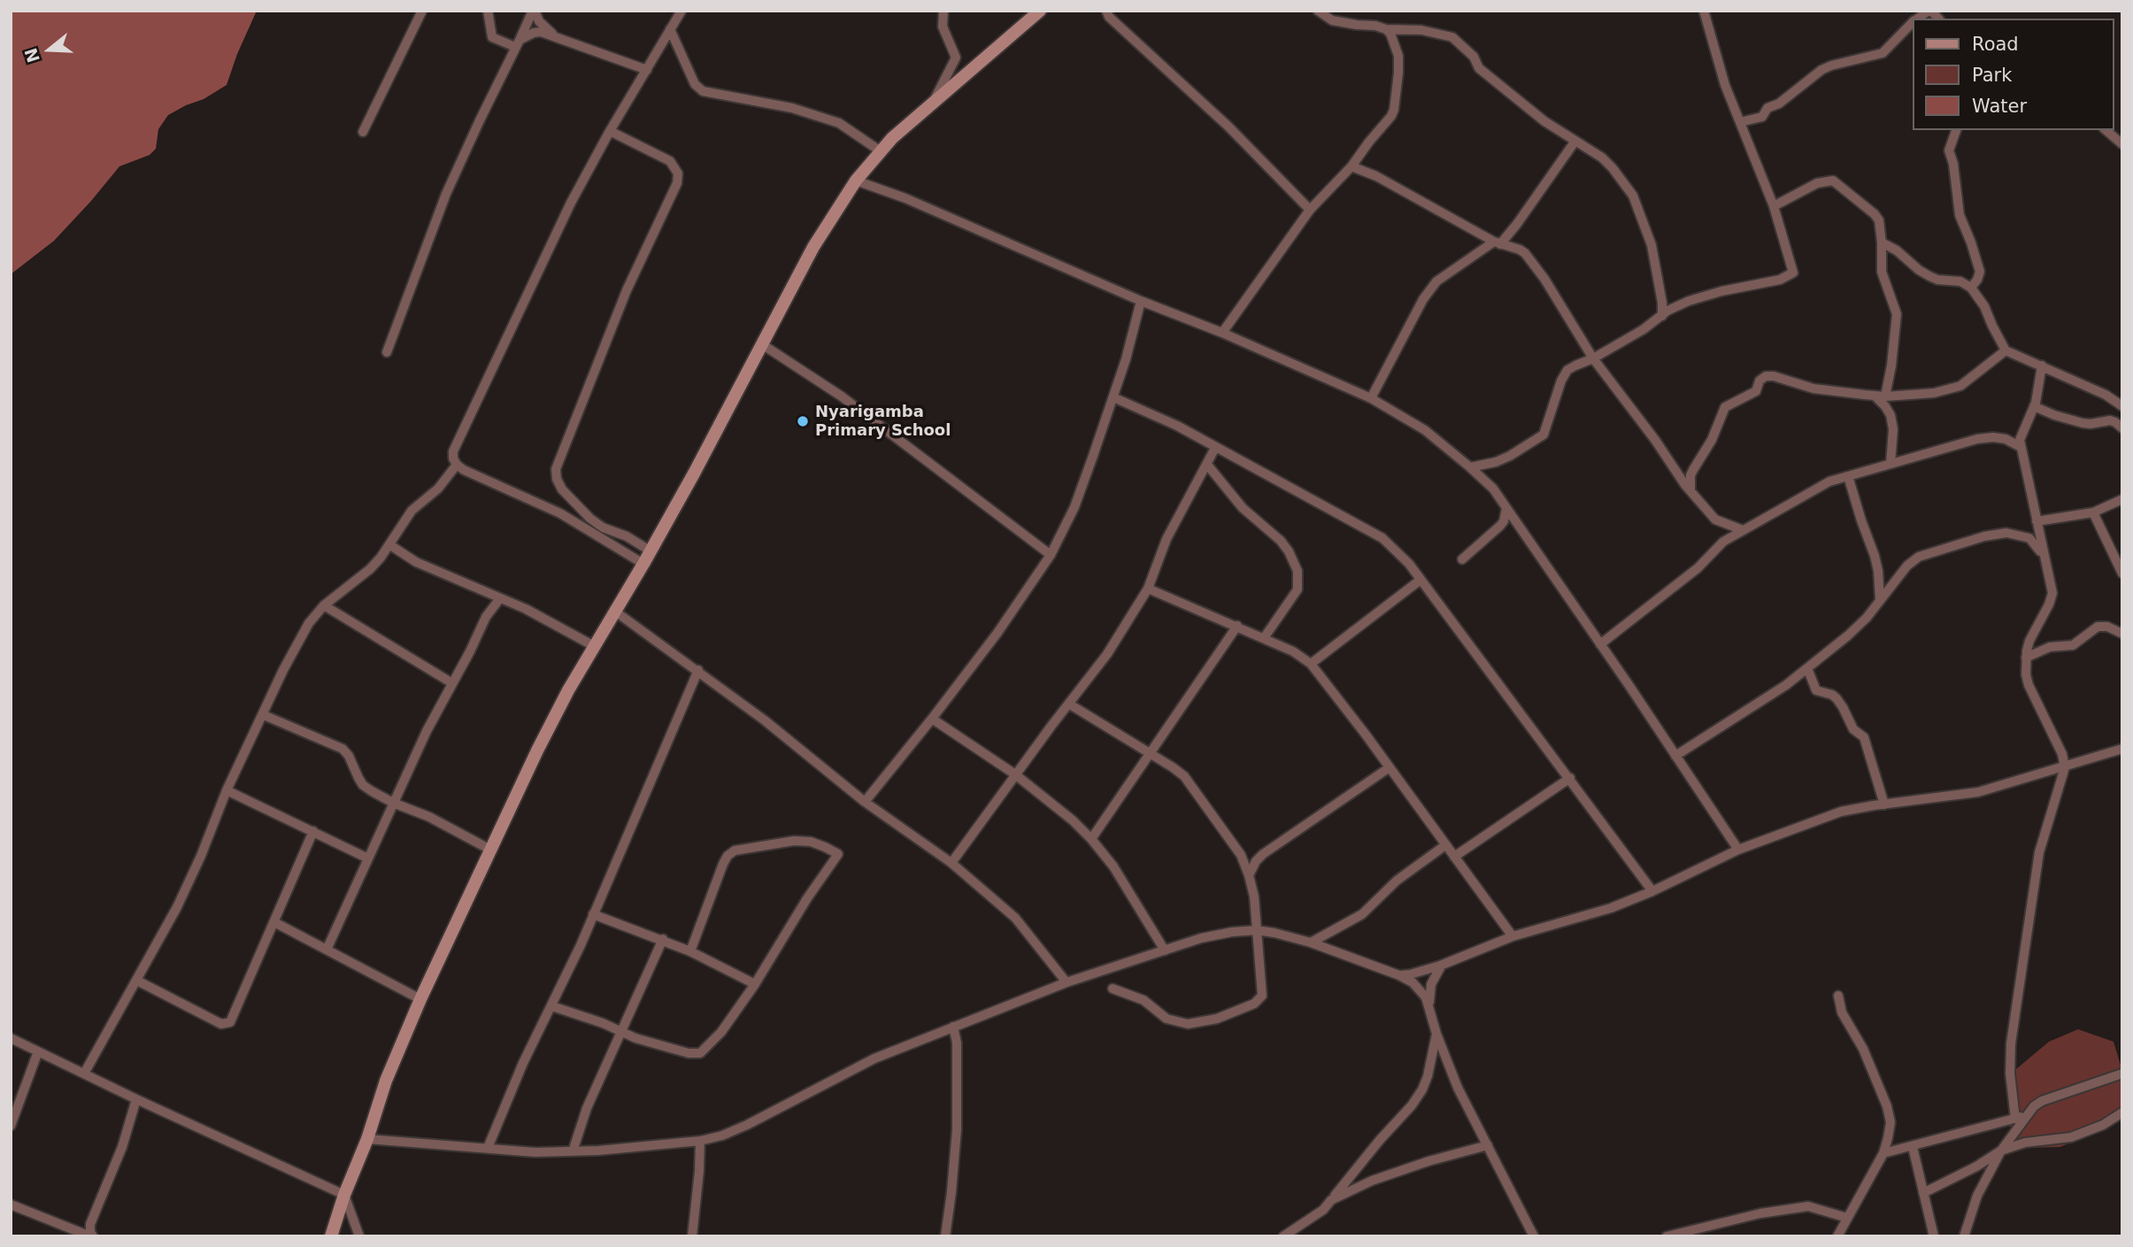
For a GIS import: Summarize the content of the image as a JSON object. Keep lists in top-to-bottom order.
{
  "places": ["Nyarigamba Primary School"],
  "legend": ["Road", "Park", "Water"],
  "north": "left"
}
